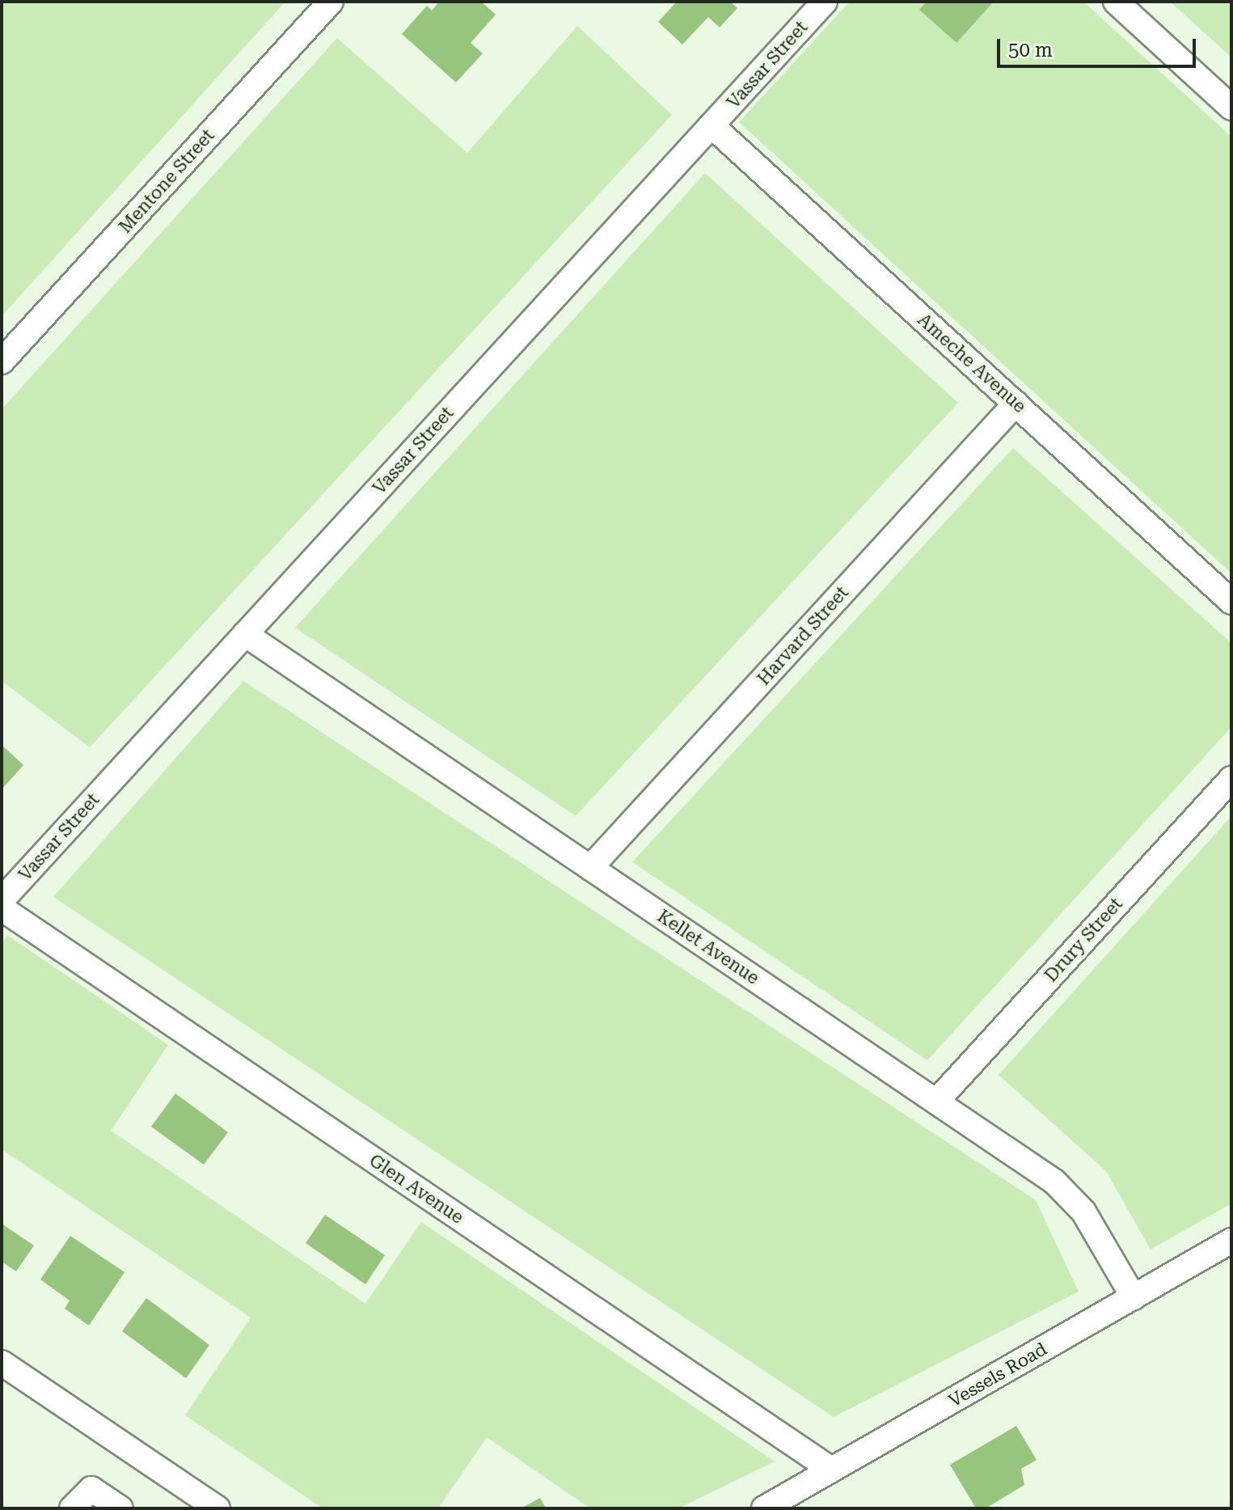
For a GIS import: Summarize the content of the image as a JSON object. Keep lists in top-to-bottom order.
{
  "streets": {
    "street": [
      "Vassar Street",
      "Mentone Street",
      "Ameche Avenue",
      "Harvard Street",
      "Drury Street",
      "Kellet Avenue",
      "Glen Avenue",
      "Vessels Road"
    ]
  },
  "crossings": [
    ["Vassar Street", "Ameche Avenue"],
    ["Vassar Street", "Kellet Avenue"],
    ["Ameche Avenue", "Harvard Street"],
    ["Harvard Street", "Kellet Avenue"],
    ["Drury Street", "Kellet Avenue"],
    ["Kellet Avenue", "Vessels Road"],
    ["Glen Avenue", "Vessels Road"]
  ],
  "scale_bar": "50 m"
}
